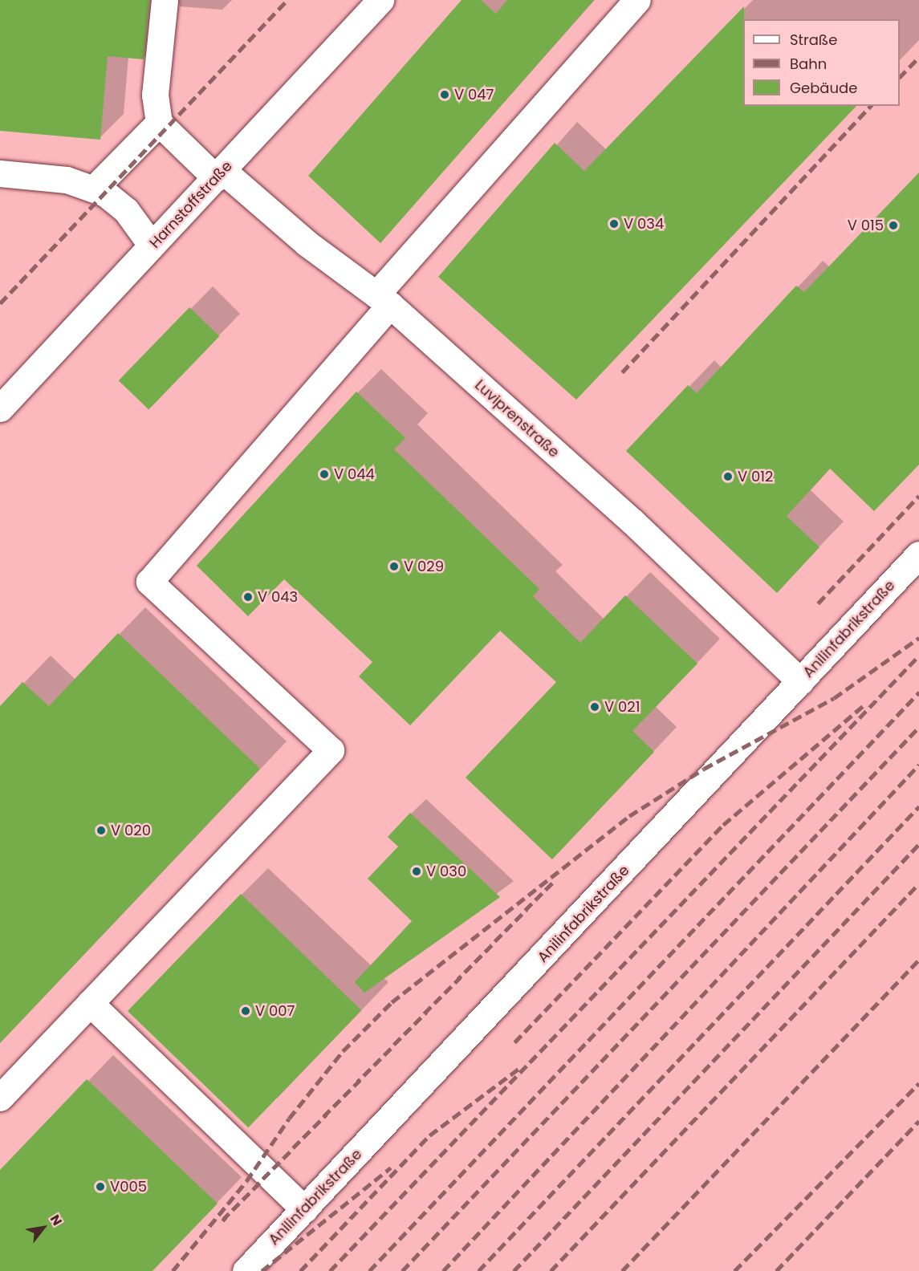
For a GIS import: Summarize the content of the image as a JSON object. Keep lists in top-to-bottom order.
{
  "streets": {
    "street": ["Harnstoffstraße", "Luviprenstraße", "Anilinfabrikstraße"]
  },
  "crossings": [
    ["Harnstoffstraße", "Luviprenstraße"],
    ["Luviprenstraße", "Anilinfabrikstraße"]
  ],
  "places": [
    "V 047",
    "V 034",
    "V 015",
    "V 044",
    "V 012",
    "V 029",
    "V 043",
    "V 021",
    "V 020",
    "V 030",
    "V 007",
    "V005"
  ],
  "legend": ["Straße", "Bahn", "Gebäude"],
  "north": "top right"
}
